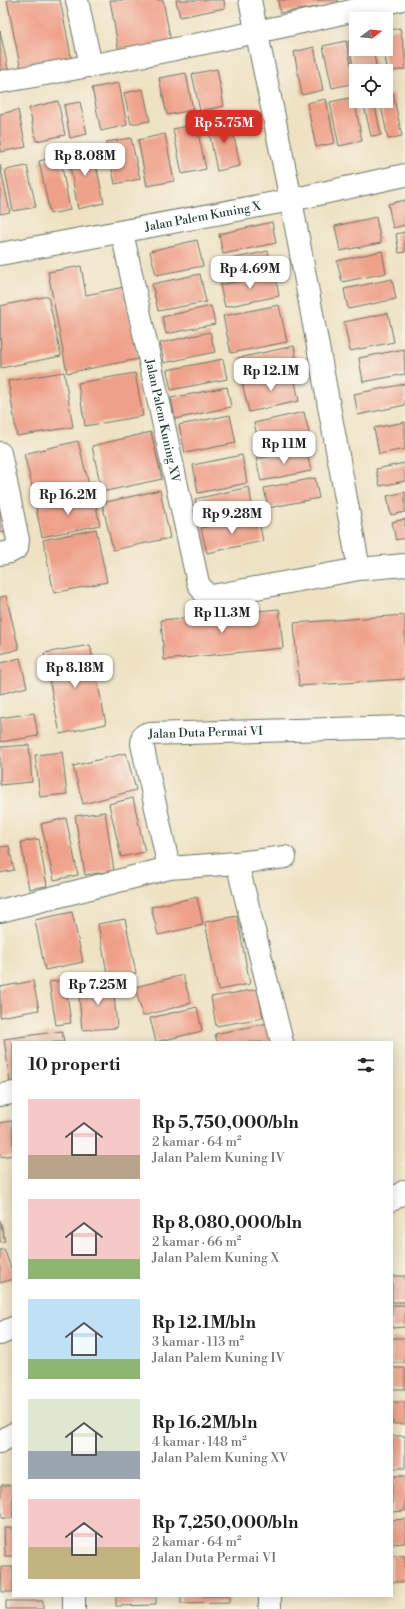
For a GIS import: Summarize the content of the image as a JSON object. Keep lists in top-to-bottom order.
{
  "streets": {
    "street": ["Jalan Palem Kuning X", "Jalan Palem Kuning XV", "Jalan Duta Permai VI"]
  },
  "crossings": [
    ["Jalan Palem Kuning X", "Jalan Palem Kuning XV"]
  ],
  "north": "right",
  "page": {
    "price": [
      "Rp 5.75M",
      "Rp 8.08M",
      "Rp 4.69M",
      "Rp 12.1M",
      "Rp 11M",
      "Rp 16.2M",
      "Rp 9.28M",
      "Rp 11.3M",
      "Rp 8.18M",
      "Rp 7.25M"
    ],
    "heading": "10 properti",
    "list": [
      {
        "name": "Rp 5,750,000/bln",
        "note": "2 kamar · 64 m² · Jalan Palem Kuning IV"
      },
      {
        "name": "Rp 8,080,000/bln",
        "note": "2 kamar · 66 m² · Jalan Palem Kuning X"
      },
      {
        "name": "Rp 12.1M/bln",
        "note": "3 kamar · 113 m² · Jalan Palem Kuning IV"
      },
      {
        "name": "Rp 16.2M/bln",
        "note": "4 kamar · 148 m² · Jalan Palem Kuning XV"
      },
      {
        "name": "Rp 7,250,000/bln",
        "note": "2 kamar · 64 m² · Jalan Duta Permai VI"
      }
    ]
  }
}
